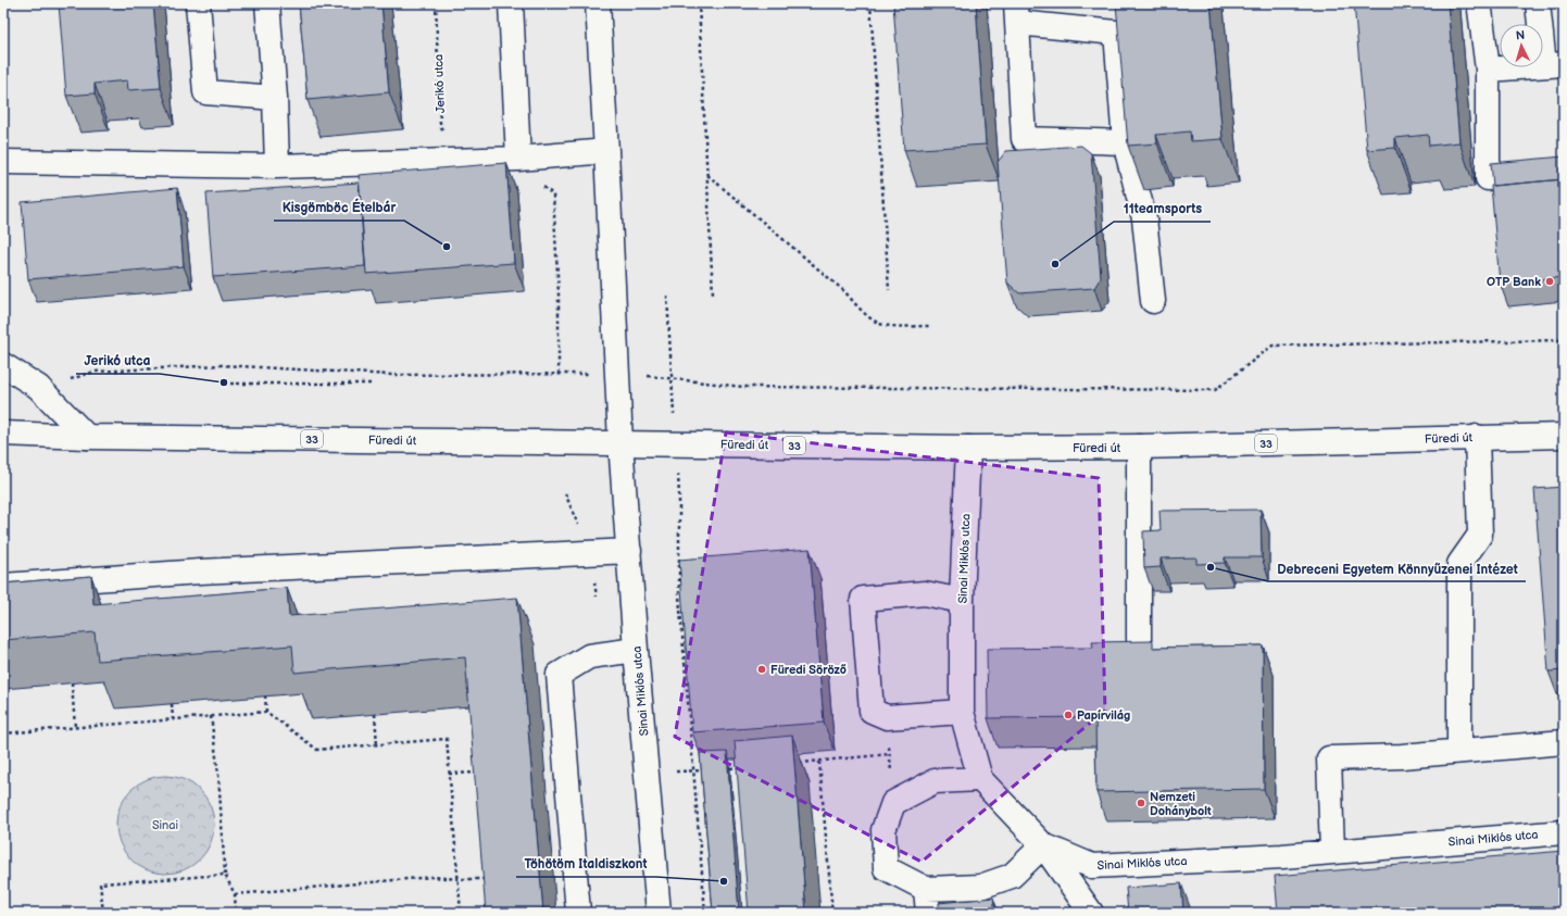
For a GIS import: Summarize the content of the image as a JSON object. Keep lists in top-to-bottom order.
{
  "streets": {
    "main road": ["Füredi út", "33", "Sinai Miklós utca"],
    "path": ["Jerikó utca"]
  },
  "crossings": [
    ["Füredi út", "Sinai Miklós utca"]
  ],
  "parks": ["Sinai"],
  "places": [
    "Kisgömböc Ételbár",
    "11teamsports",
    "OTP Bank",
    "Jerikó utca",
    "Debreceni Egyetem Könnyűzenei Intézet",
    "Füredi Söröző",
    "Papírvilág",
    "Nemzeti Dohánybolt",
    "Töhötöm Italdiszkont"
  ],
  "north": "top"
}
